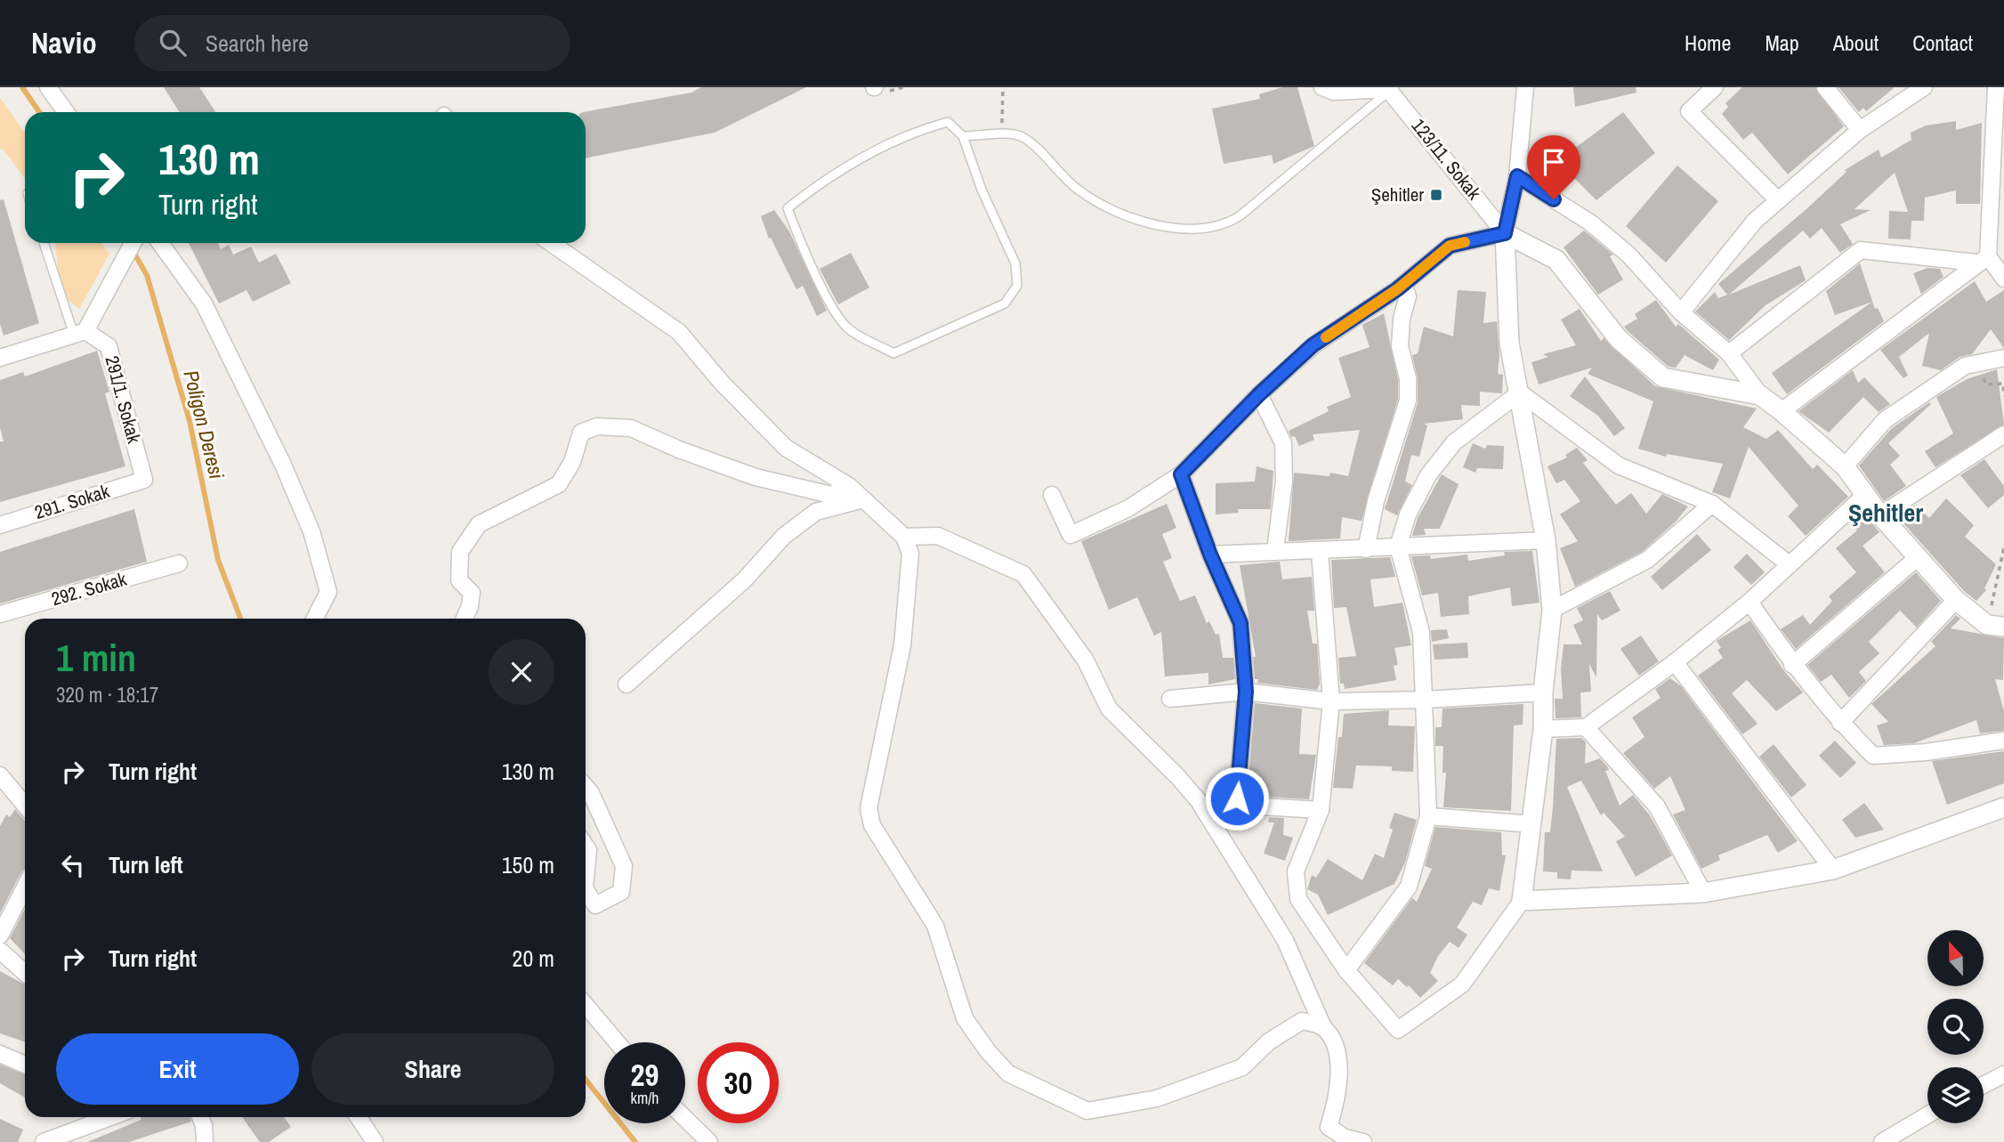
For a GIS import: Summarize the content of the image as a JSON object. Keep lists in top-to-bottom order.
{
  "streets": {
    "street": [
      "123/11. Sokak",
      "291/1. Sokak",
      "291. Sokak",
      "292. Sokak"
    ]
  },
  "crossings": [
    ["291/1. Sokak", "291. Sokak"]
  ],
  "districts": ["Şehitler"],
  "water": ["Poligon Deresi"],
  "places": {
    "transit": ["Şehitler"]
  },
  "north": "top",
  "page": {
    "header": "Navio",
    "search": "Search here",
    "nav": [
      "Home",
      "Map",
      "About",
      "Contact"
    ],
    "turn": ["130 m", "Turn right"],
    "heading": ["1 min", "320 m · 18:17"],
    "list": [
      {
        "name": "Turn right",
        "value": "130 m"
      },
      {
        "name": "Turn left",
        "value": "150 m"
      },
      {
        "name": "Turn right",
        "value": "20 m"
      }
    ],
    "buttons": ["Exit", "Share"],
    "speed": "29 km/h",
    "limit": "30"
  }
}
